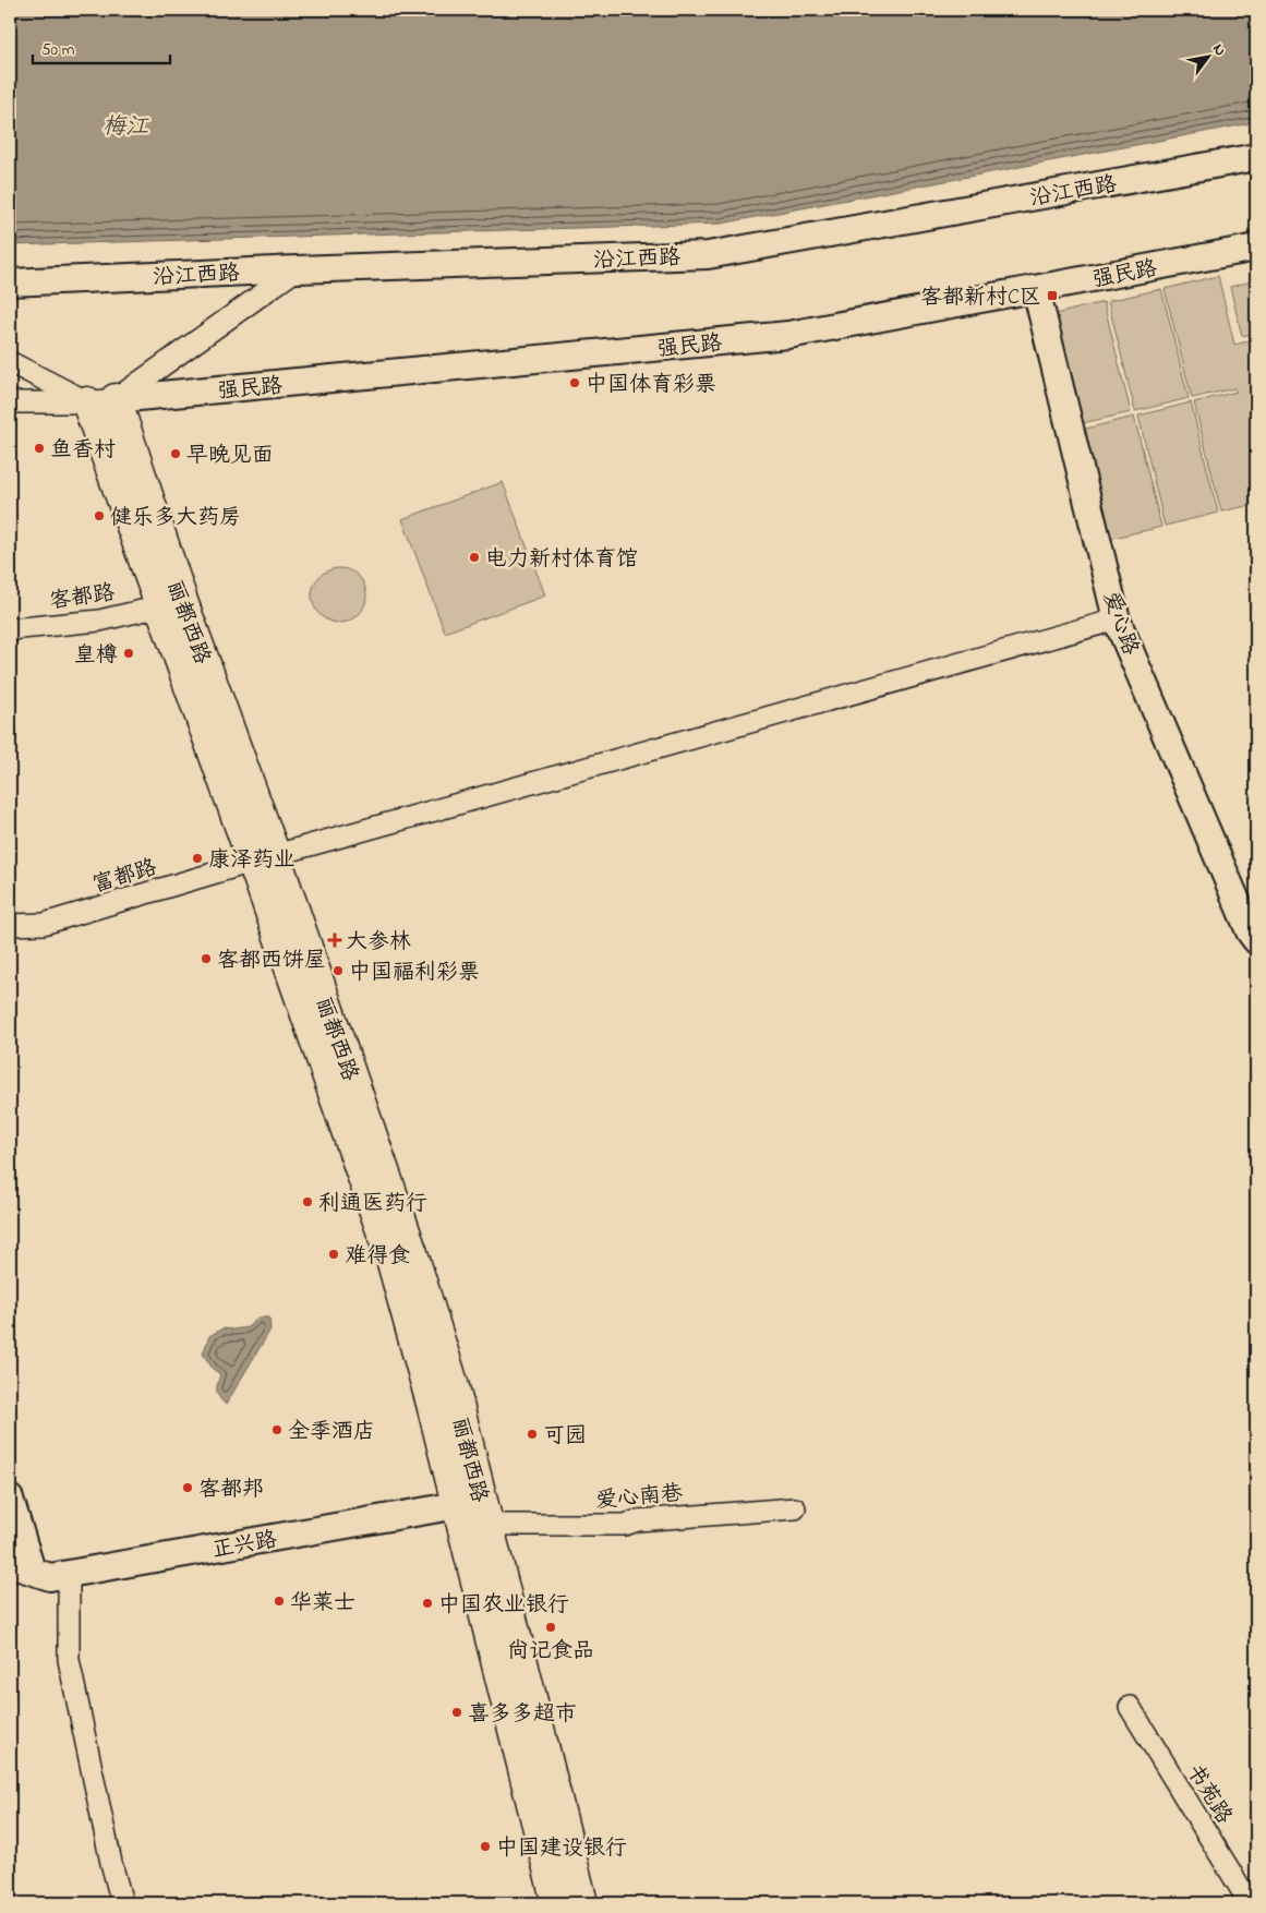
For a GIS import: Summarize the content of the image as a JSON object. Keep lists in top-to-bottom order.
{
  "streets": {
    "main road": ["丽都西路"],
    "street": [
      "沿江西路",
      "强民路",
      "客都路",
      "爱心路",
      "富都路",
      "爱心南巷",
      "正兴路",
      "书苑路"
    ]
  },
  "crossings": [
    ["强民路", "丽都西路"],
    ["强民路", "爱心路"],
    ["客都路", "丽都西路"],
    ["丽都西路", "富都路"],
    ["丽都西路", "爱心南巷"],
    ["丽都西路", "正兴路"],
    ["爱心路", "富都路"],
    ["爱心南巷", "正兴路"]
  ],
  "water": ["梅江"],
  "places": {
    "transit": ["客都新村C区"],
    "other": [
      "中国体育彩票",
      "鱼香村",
      "早晚见面",
      "健乐多大药房",
      "电力新村体育馆",
      "皇樽",
      "康泽药业",
      "客都西饼屋",
      "中国福利彩票",
      "利通医药行",
      "难得食",
      "全季酒店",
      "可园",
      "客都邦",
      "华莱士",
      "中国农业银行",
      "尚记食品",
      "喜多多超市",
      "中国建设银行"
    ],
    "health": ["大参林"]
  },
  "scale_bar": "50 m",
  "north": "top right"
}
